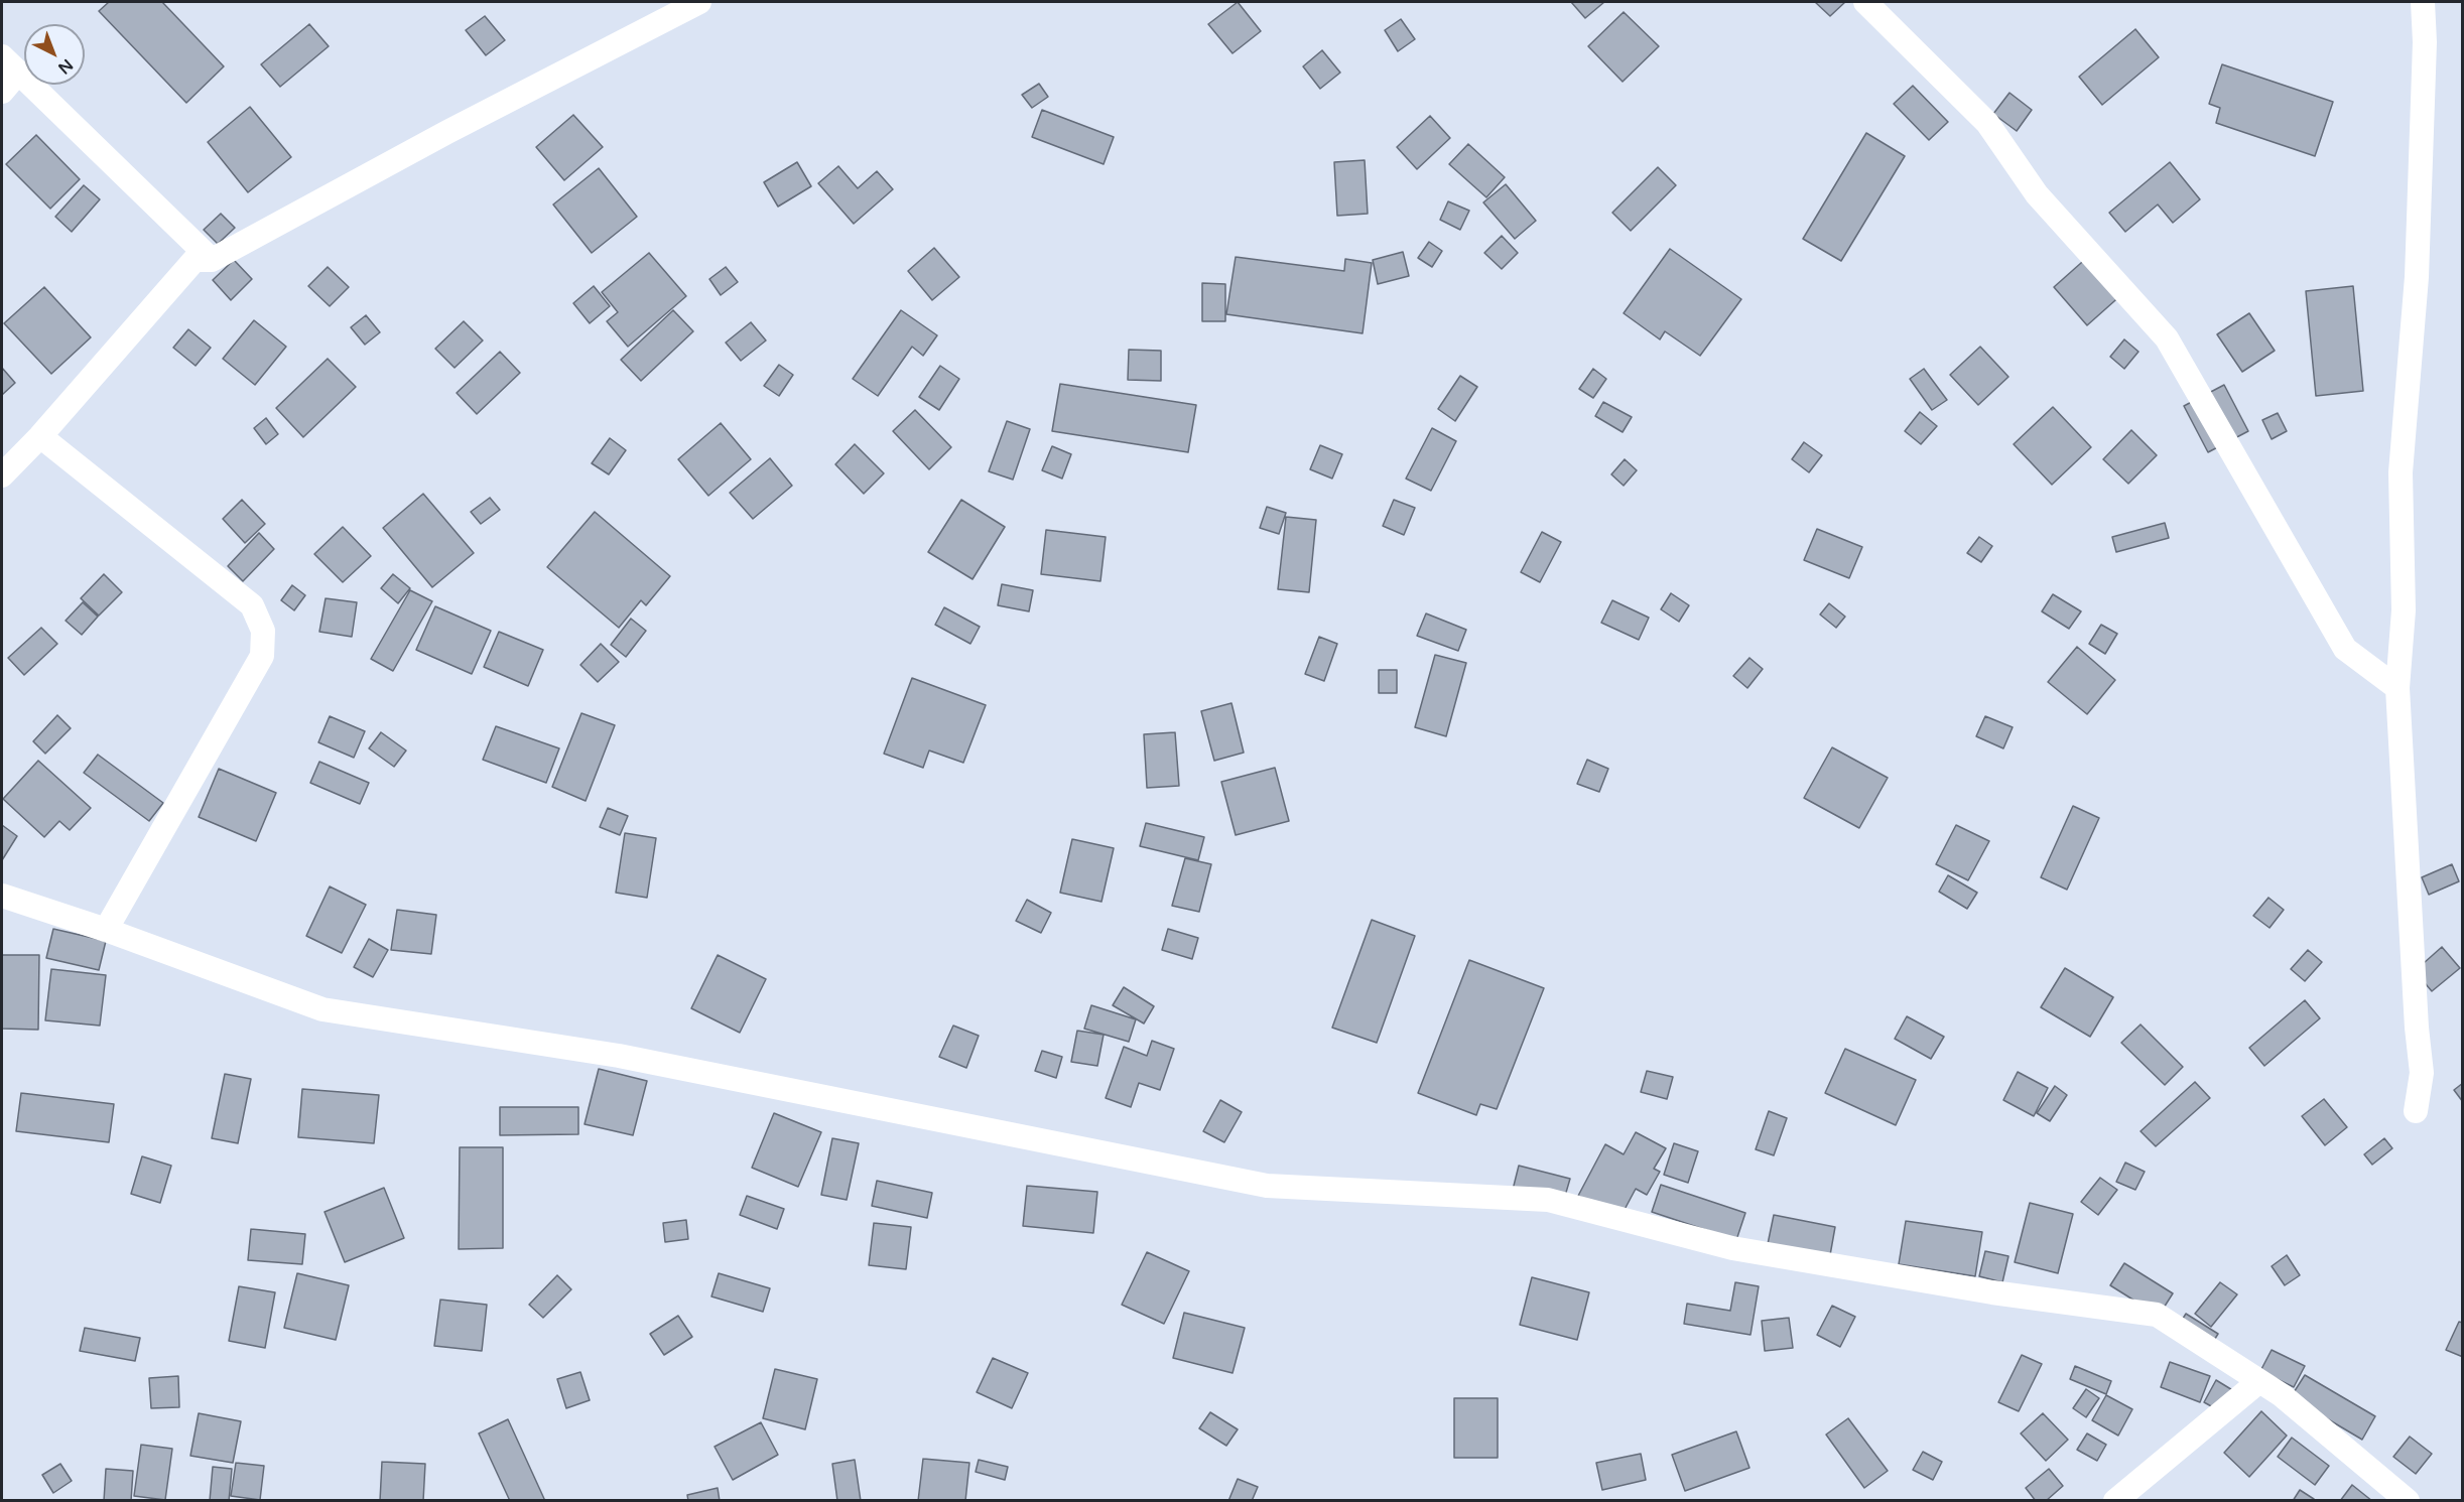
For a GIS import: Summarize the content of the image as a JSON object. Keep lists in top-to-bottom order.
{
  "north": "bottom right"
}
